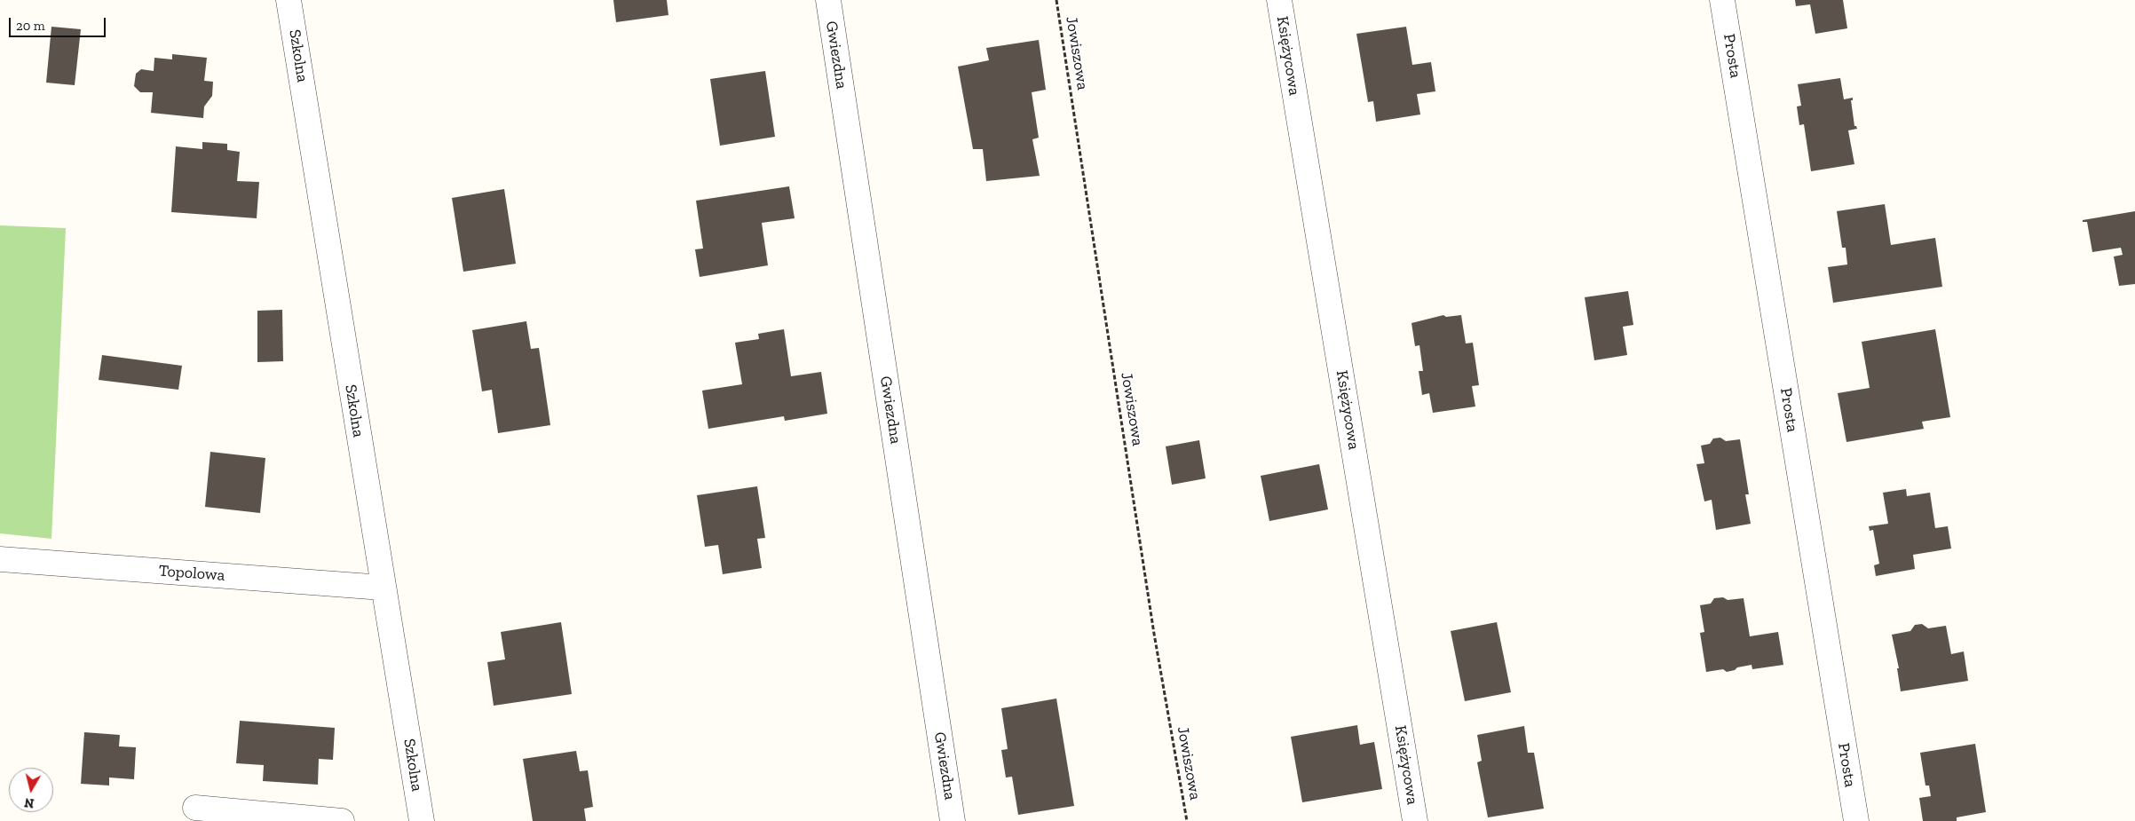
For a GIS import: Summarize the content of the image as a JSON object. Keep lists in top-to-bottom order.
{
  "streets": {
    "street": [
      "Gwiezdna",
      "Szkolna",
      "Księżycowa",
      "Prosta",
      "Topolowa"
    ],
    "path": ["Jowiszowa"]
  },
  "crossings": [
    ["Szkolna", "Topolowa"]
  ],
  "scale_bar": "20 m",
  "north": "bottom"
}
